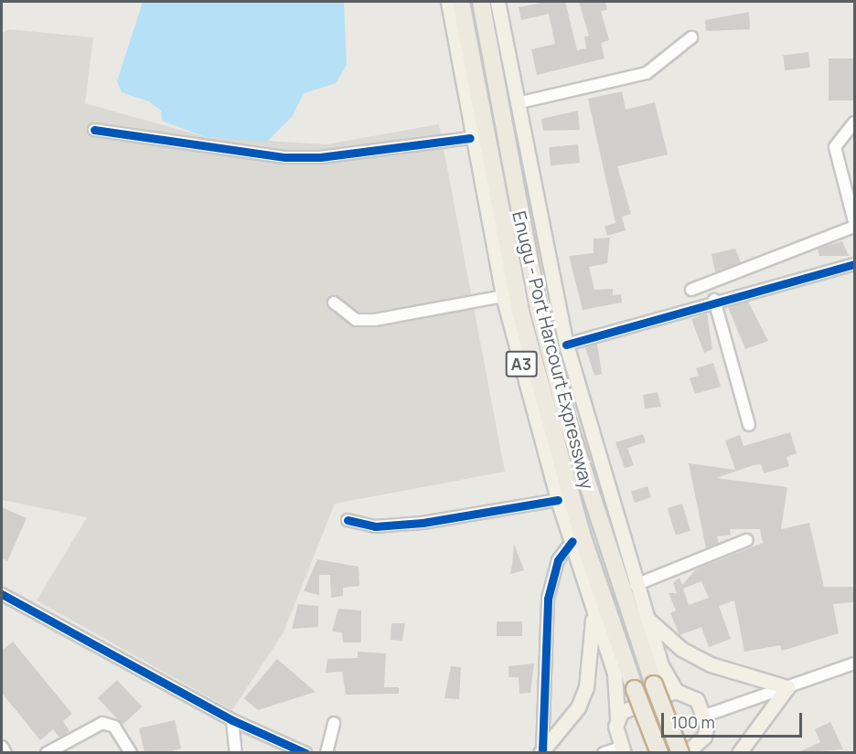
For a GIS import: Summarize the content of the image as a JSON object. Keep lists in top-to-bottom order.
{
  "streets": {
    "highway": ["Enugu - Port Harcourt Expressway", "A3"]
  },
  "crossings": [
    ["Enugu - Port Harcourt Expressway", "A3"]
  ],
  "scale_bar": "100 m"
}
